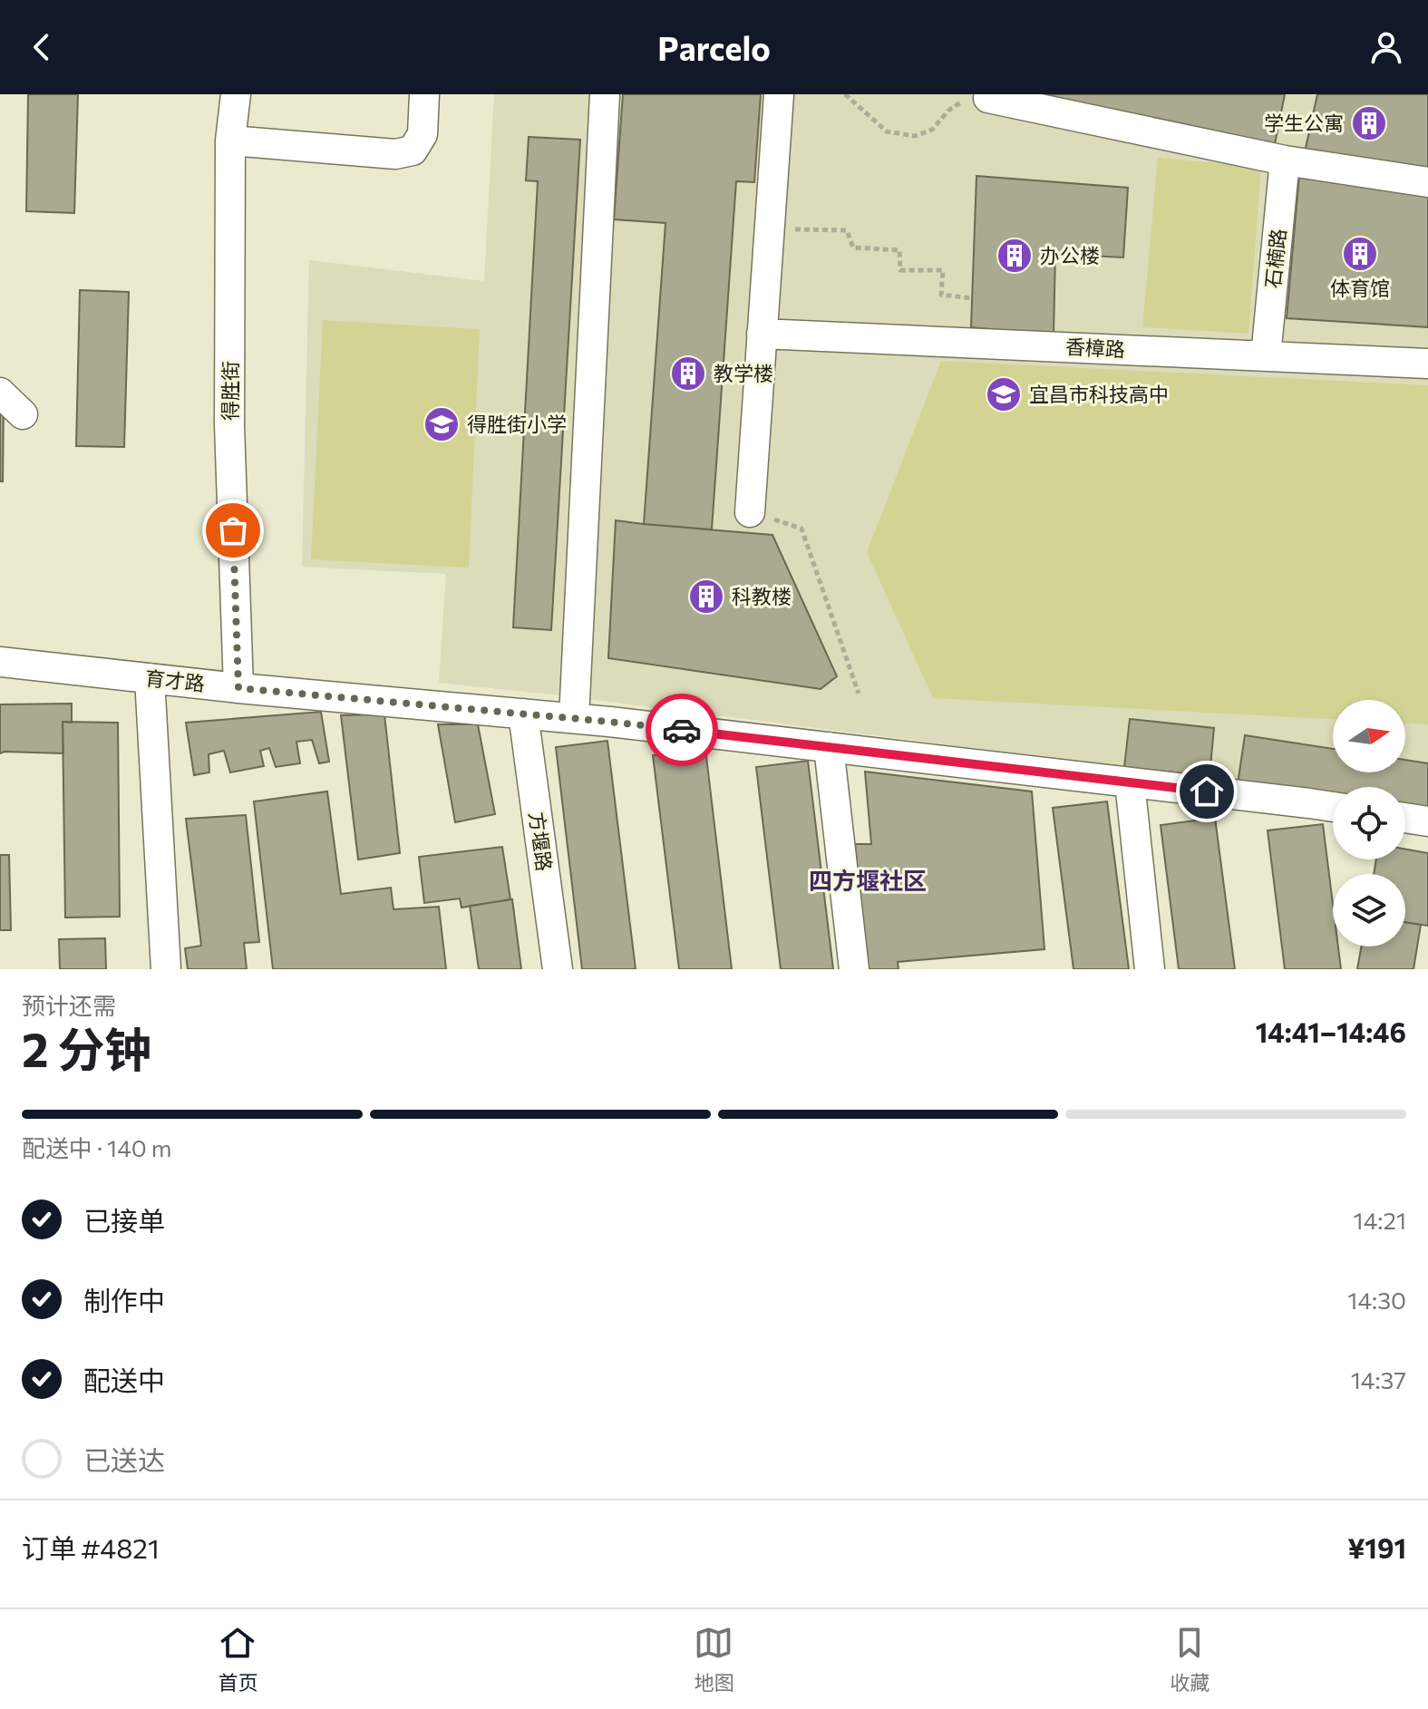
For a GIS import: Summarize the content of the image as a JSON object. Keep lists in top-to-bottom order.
{
  "streets": {
    "street": [
      "石楠路",
      "香樟路",
      "得胜街",
      "育才路",
      "方堰路"
    ]
  },
  "crossings": [
    ["石楠路", "香樟路"],
    ["得胜街", "育才路"],
    ["育才路", "方堰路"]
  ],
  "districts": ["四方堰社区"],
  "places": {
    "building": [
      "学生公寓",
      "体育馆",
      "办公楼",
      "教学楼",
      "科教楼"
    ],
    "school or university": ["宜昌市科技高中", "得胜街小学"]
  },
  "north": "right",
  "page": {
    "header": "Parcelo",
    "heading": ["2 分钟", "预计还需", "14:41–14:46"],
    "panel": ["订单 #4821", "¥191"],
    "bar": "配送中 · 140 m",
    "list": [
      ["已接单", "14:21"],
      ["制作中", "14:30"],
      ["配送中", "14:37"],
      "已送达"
    ],
    "tabs": ["首页", "地图", "收藏"]
  }
}
